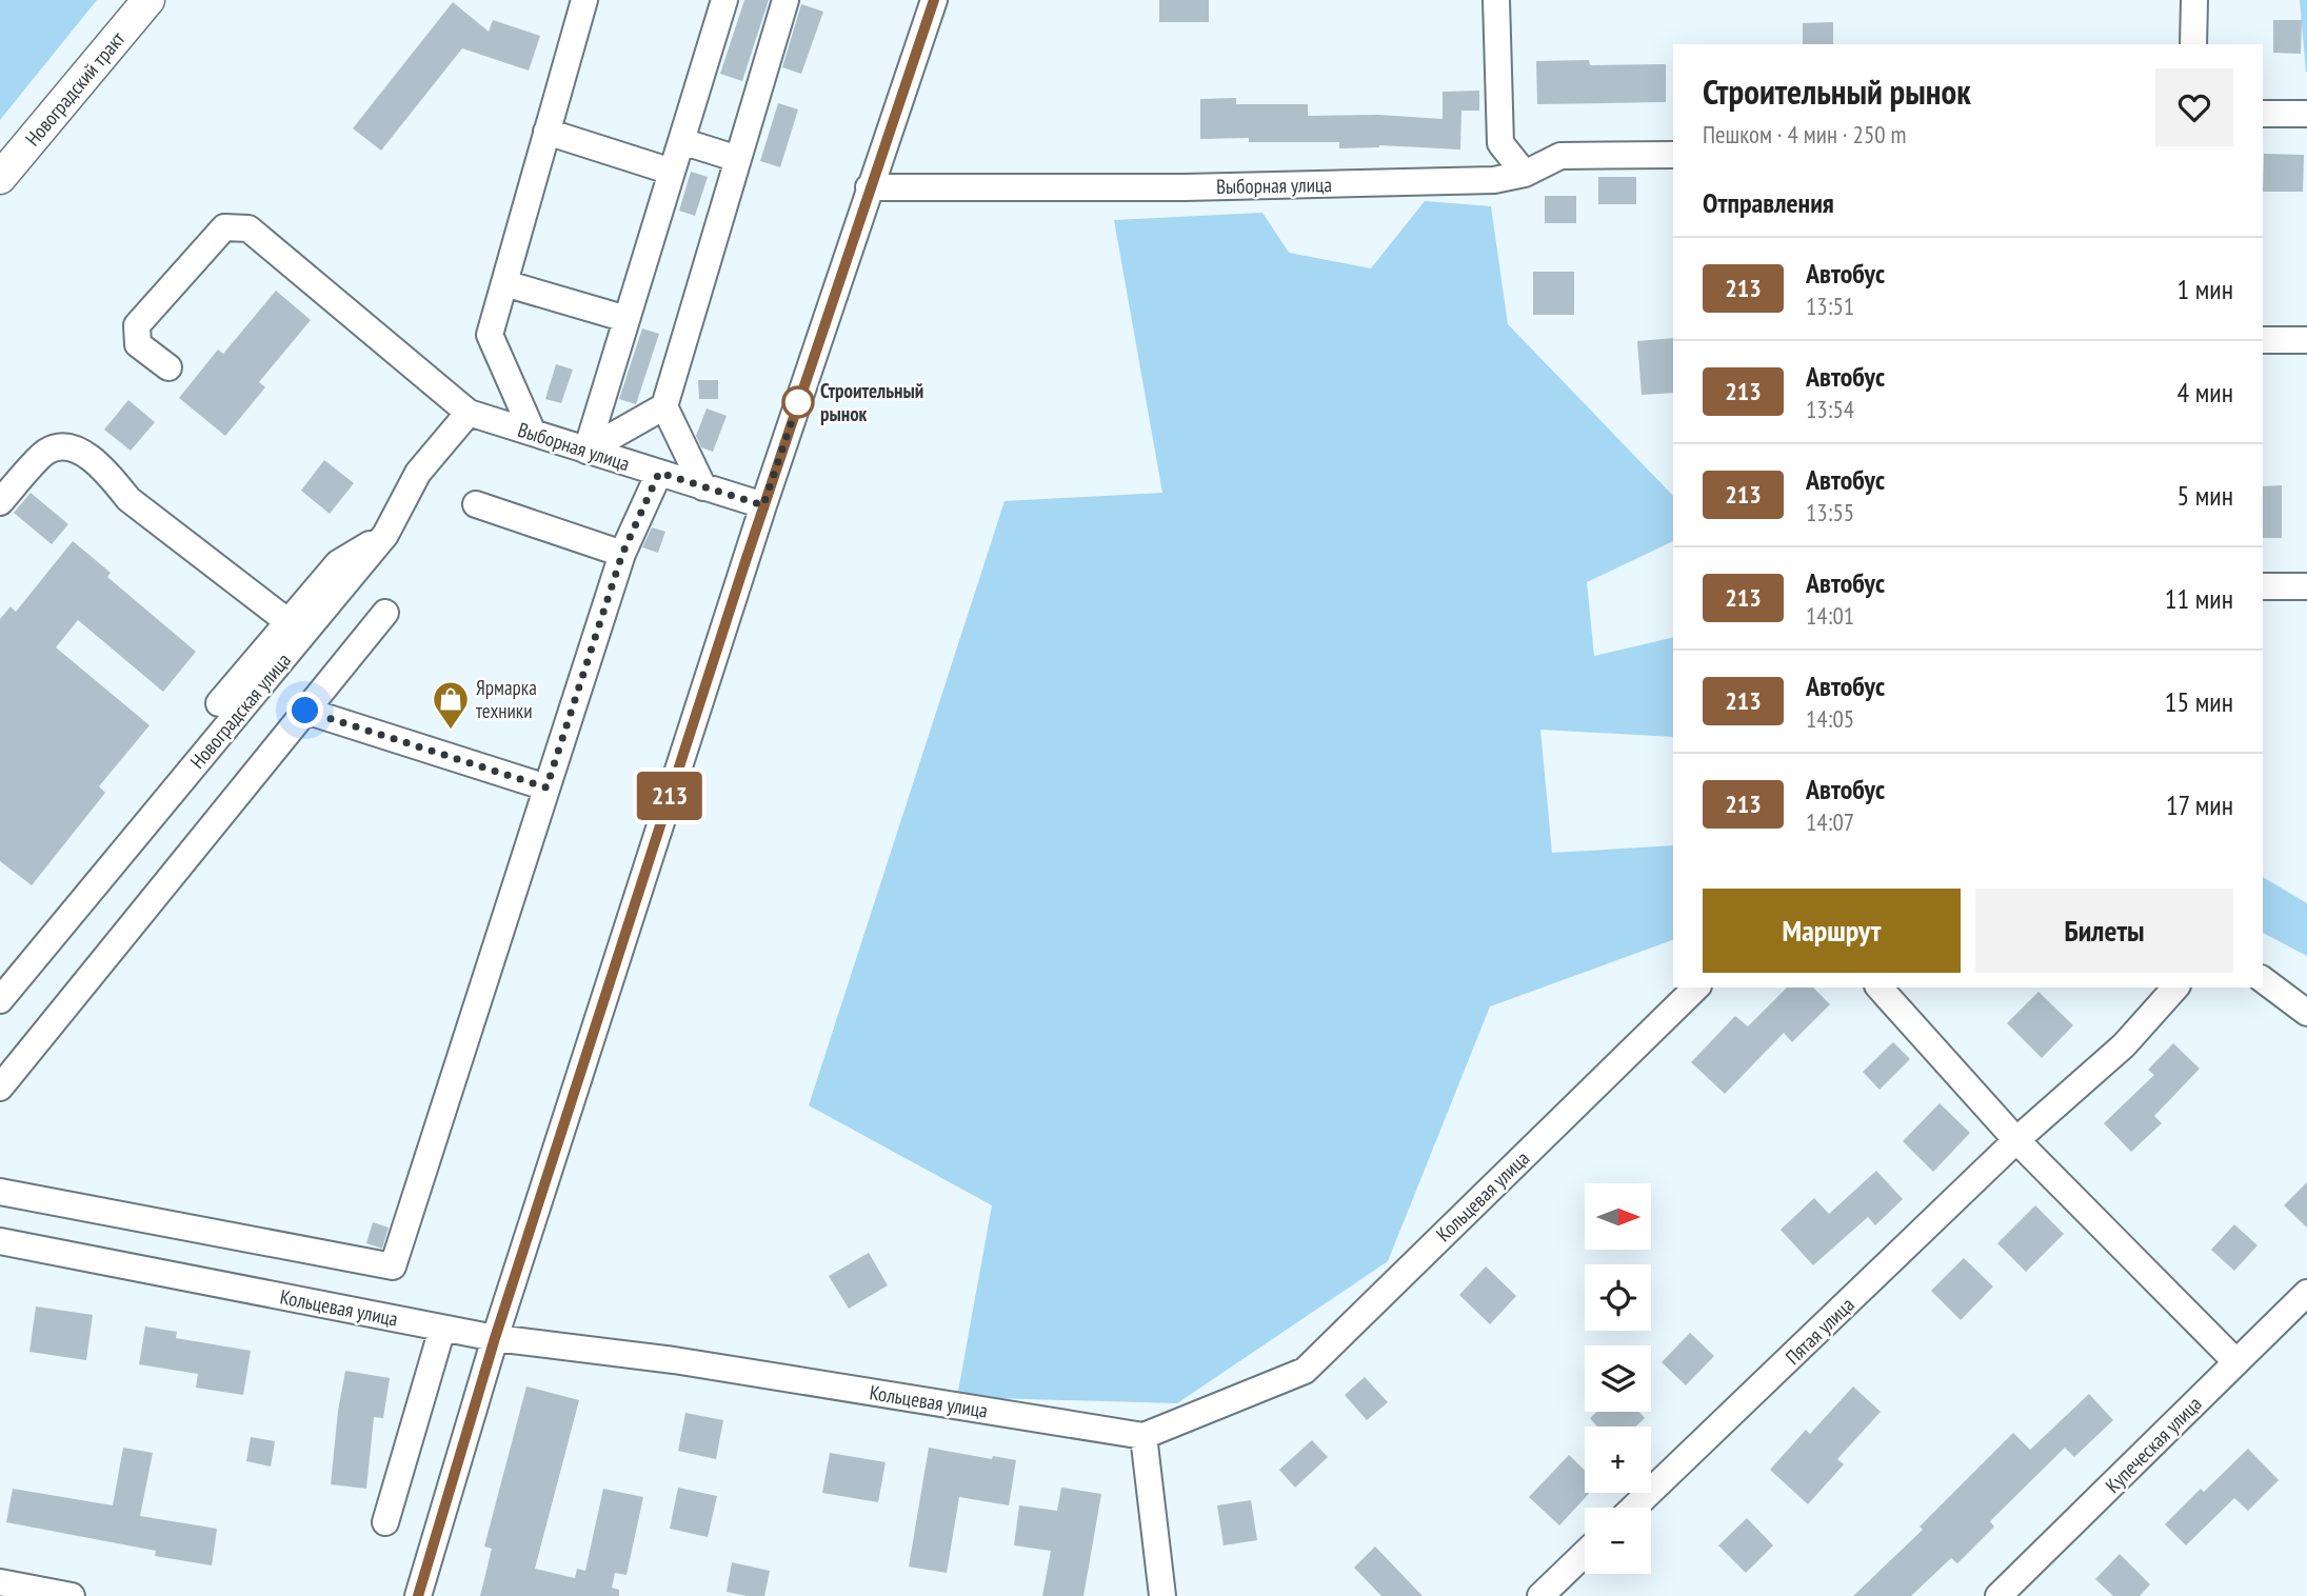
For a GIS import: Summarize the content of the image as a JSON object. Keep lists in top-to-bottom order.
{
  "streets": {
    "main road": ["Новоградский тракт"],
    "street": [
      "Выборная улица",
      "Новоградская улица",
      "Кольцевая улица",
      "Пятая улица",
      "Купеческая улица"
    ]
  },
  "crossings": [
    ["Выборная улица", "Новоградская улица"]
  ],
  "places": {
    "other": ["Строительный рынок"],
    "shop": ["Ярмарка техники"]
  },
  "lines": ["bus line 213"],
  "north": "right",
  "page": {
    "on_map": "213",
    "heading": [
      ["Строительный рынок", "Пешком · 4 мин · 250 m"],
      "Отправления"
    ],
    "list": [
      {
        "mark": "213",
        "name": "Автобус",
        "note": "13:51",
        "value": "1 мин"
      },
      {
        "mark": "213",
        "name": "Автобус",
        "note": "13:54",
        "value": "4 мин"
      },
      {
        "mark": "213",
        "name": "Автобус",
        "note": "13:55",
        "value": "5 мин"
      },
      {
        "mark": "213",
        "name": "Автобус",
        "note": "14:01",
        "value": "11 мин"
      },
      {
        "mark": "213",
        "name": "Автобус",
        "note": "14:05",
        "value": "15 мин"
      },
      {
        "mark": "213",
        "name": "Автобус",
        "note": "14:07",
        "value": "17 мин"
      }
    ],
    "buttons": ["Маршрут", "Билеты"],
    "map_buttons": ["+", "−"]
  }
}
